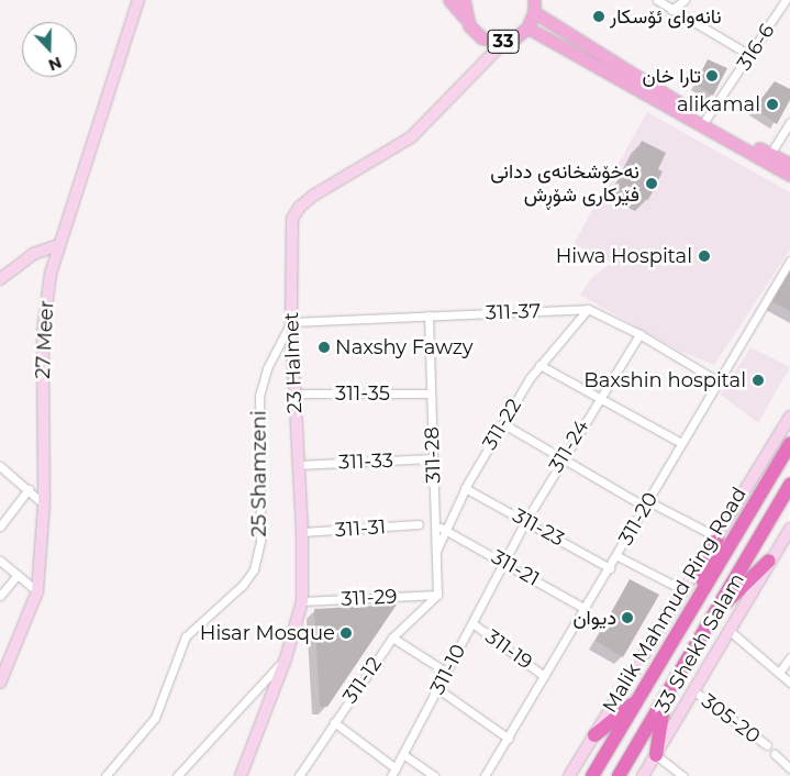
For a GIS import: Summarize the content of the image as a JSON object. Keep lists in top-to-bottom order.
{
  "streets": {
    "highway": ["Malik Mahmud Ring Road"],
    "main road": ["33"],
    "street": [
      "316-6",
      "311-37",
      "27 Meer",
      "23 Halmet",
      "311-35",
      "311-22",
      "311-24",
      "311-28",
      "311-33",
      "25 Shamzeni",
      "311-20",
      "311-23",
      "311-31",
      "311-21",
      "311-29",
      "33 Shekh Salam",
      "311-19",
      "311-10",
      "311-12",
      "305-20"
    ]
  },
  "crossings": [
    ["33", "316-6"],
    ["33", "23 Halmet"],
    ["311-37", "23 Halmet"],
    ["311-37", "311-22"],
    ["311-37", "311-24"],
    ["311-37", "311-28"],
    ["311-37", "25 Shamzeni"],
    ["311-37", "311-20"],
    ["23 Halmet", "311-35"],
    ["23 Halmet", "311-33"],
    ["23 Halmet", "25 Shamzeni"],
    ["23 Halmet", "311-31"],
    ["23 Halmet", "311-29"],
    ["311-35", "311-28"],
    ["311-22", "311-28"],
    ["311-22", "311-23"],
    ["311-22", "311-21"],
    ["311-24", "311-23"],
    ["311-24", "311-21"],
    ["311-24", "311-10"],
    ["311-28", "311-33"],
    ["311-28", "311-29"],
    ["311-28", "311-12"],
    ["311-20", "311-23"],
    ["311-20", "311-21"],
    ["311-20", "311-19"],
    ["311-21", "311-10"],
    ["311-29", "311-12"],
    ["33 Shekh Salam", "305-20"],
    ["311-19", "311-10"]
  ],
  "places": [
    "نانەوای ئۆسکار",
    "تارا خان",
    "alikamal",
    "نەخۆشخانەی ددانی فێرکاری شۆڕش",
    "Hiwa Hospital",
    "Naxshy Fawzy",
    "Baxshin hospital",
    "دیوان",
    "Hisar Mosque"
  ],
  "north": "bottom"
}
